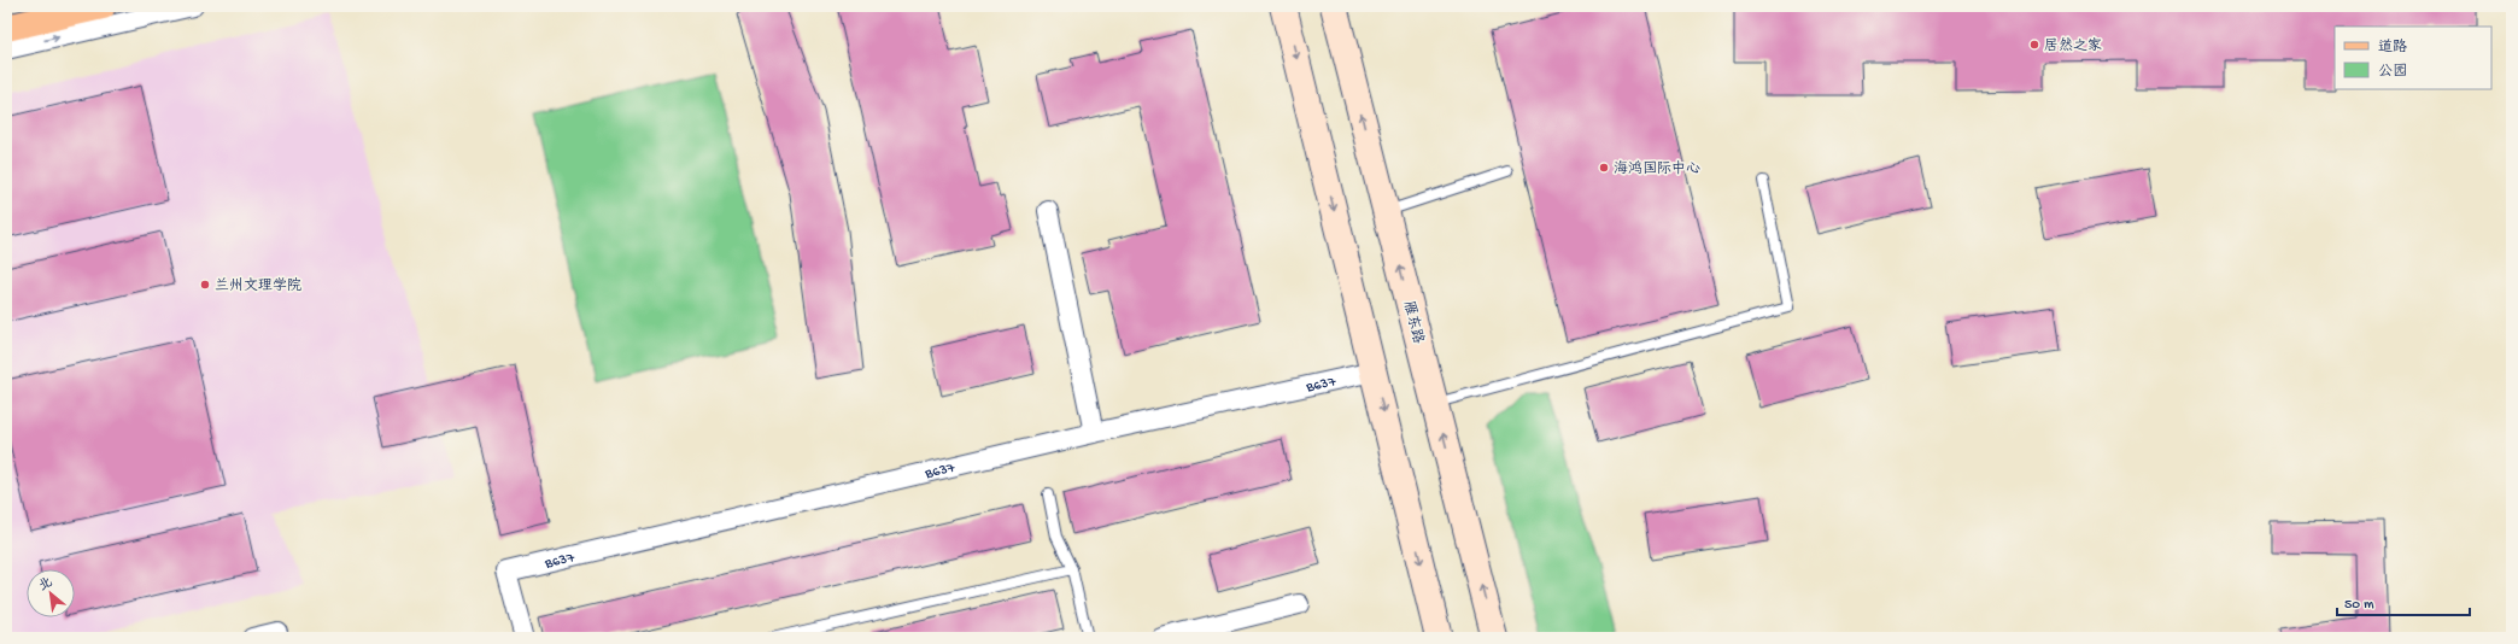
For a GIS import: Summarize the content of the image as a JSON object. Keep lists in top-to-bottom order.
{
  "streets": {
    "main road": ["雁东路"],
    "street": ["B637"]
  },
  "places": ["居然之家", "海鸿国际中心", "兰州文理学院"],
  "legend": ["道路", "公园"],
  "scale_bar": "50 m",
  "north": "top left"
}
